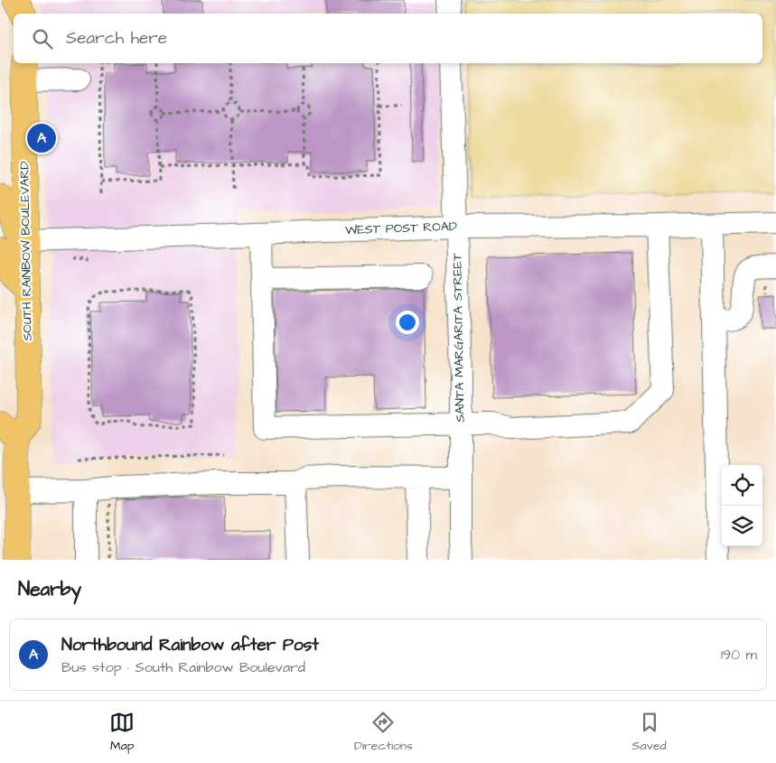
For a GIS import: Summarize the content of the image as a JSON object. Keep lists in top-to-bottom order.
{
  "streets": {
    "main road": ["SOUTH RAINBOW BOULEVARD"],
    "street": ["WEST POST ROAD", "SANTA MARGARITA STREET"]
  },
  "crossings": [
    ["WEST POST ROAD", "SOUTH RAINBOW BOULEVARD"],
    ["WEST POST ROAD", "SANTA MARGARITA STREET"]
  ],
  "page": {
    "search": "Search here",
    "pins": "A",
    "heading": "Nearby",
    "list": [
      {
        "mark": "A",
        "name": "Northbound Rainbow after Post",
        "note": "Bus stop · South Rainbow Boulevard",
        "value": "190 m"
      }
    ],
    "nav": ["Map", "Directions", "Saved"]
  }
}
